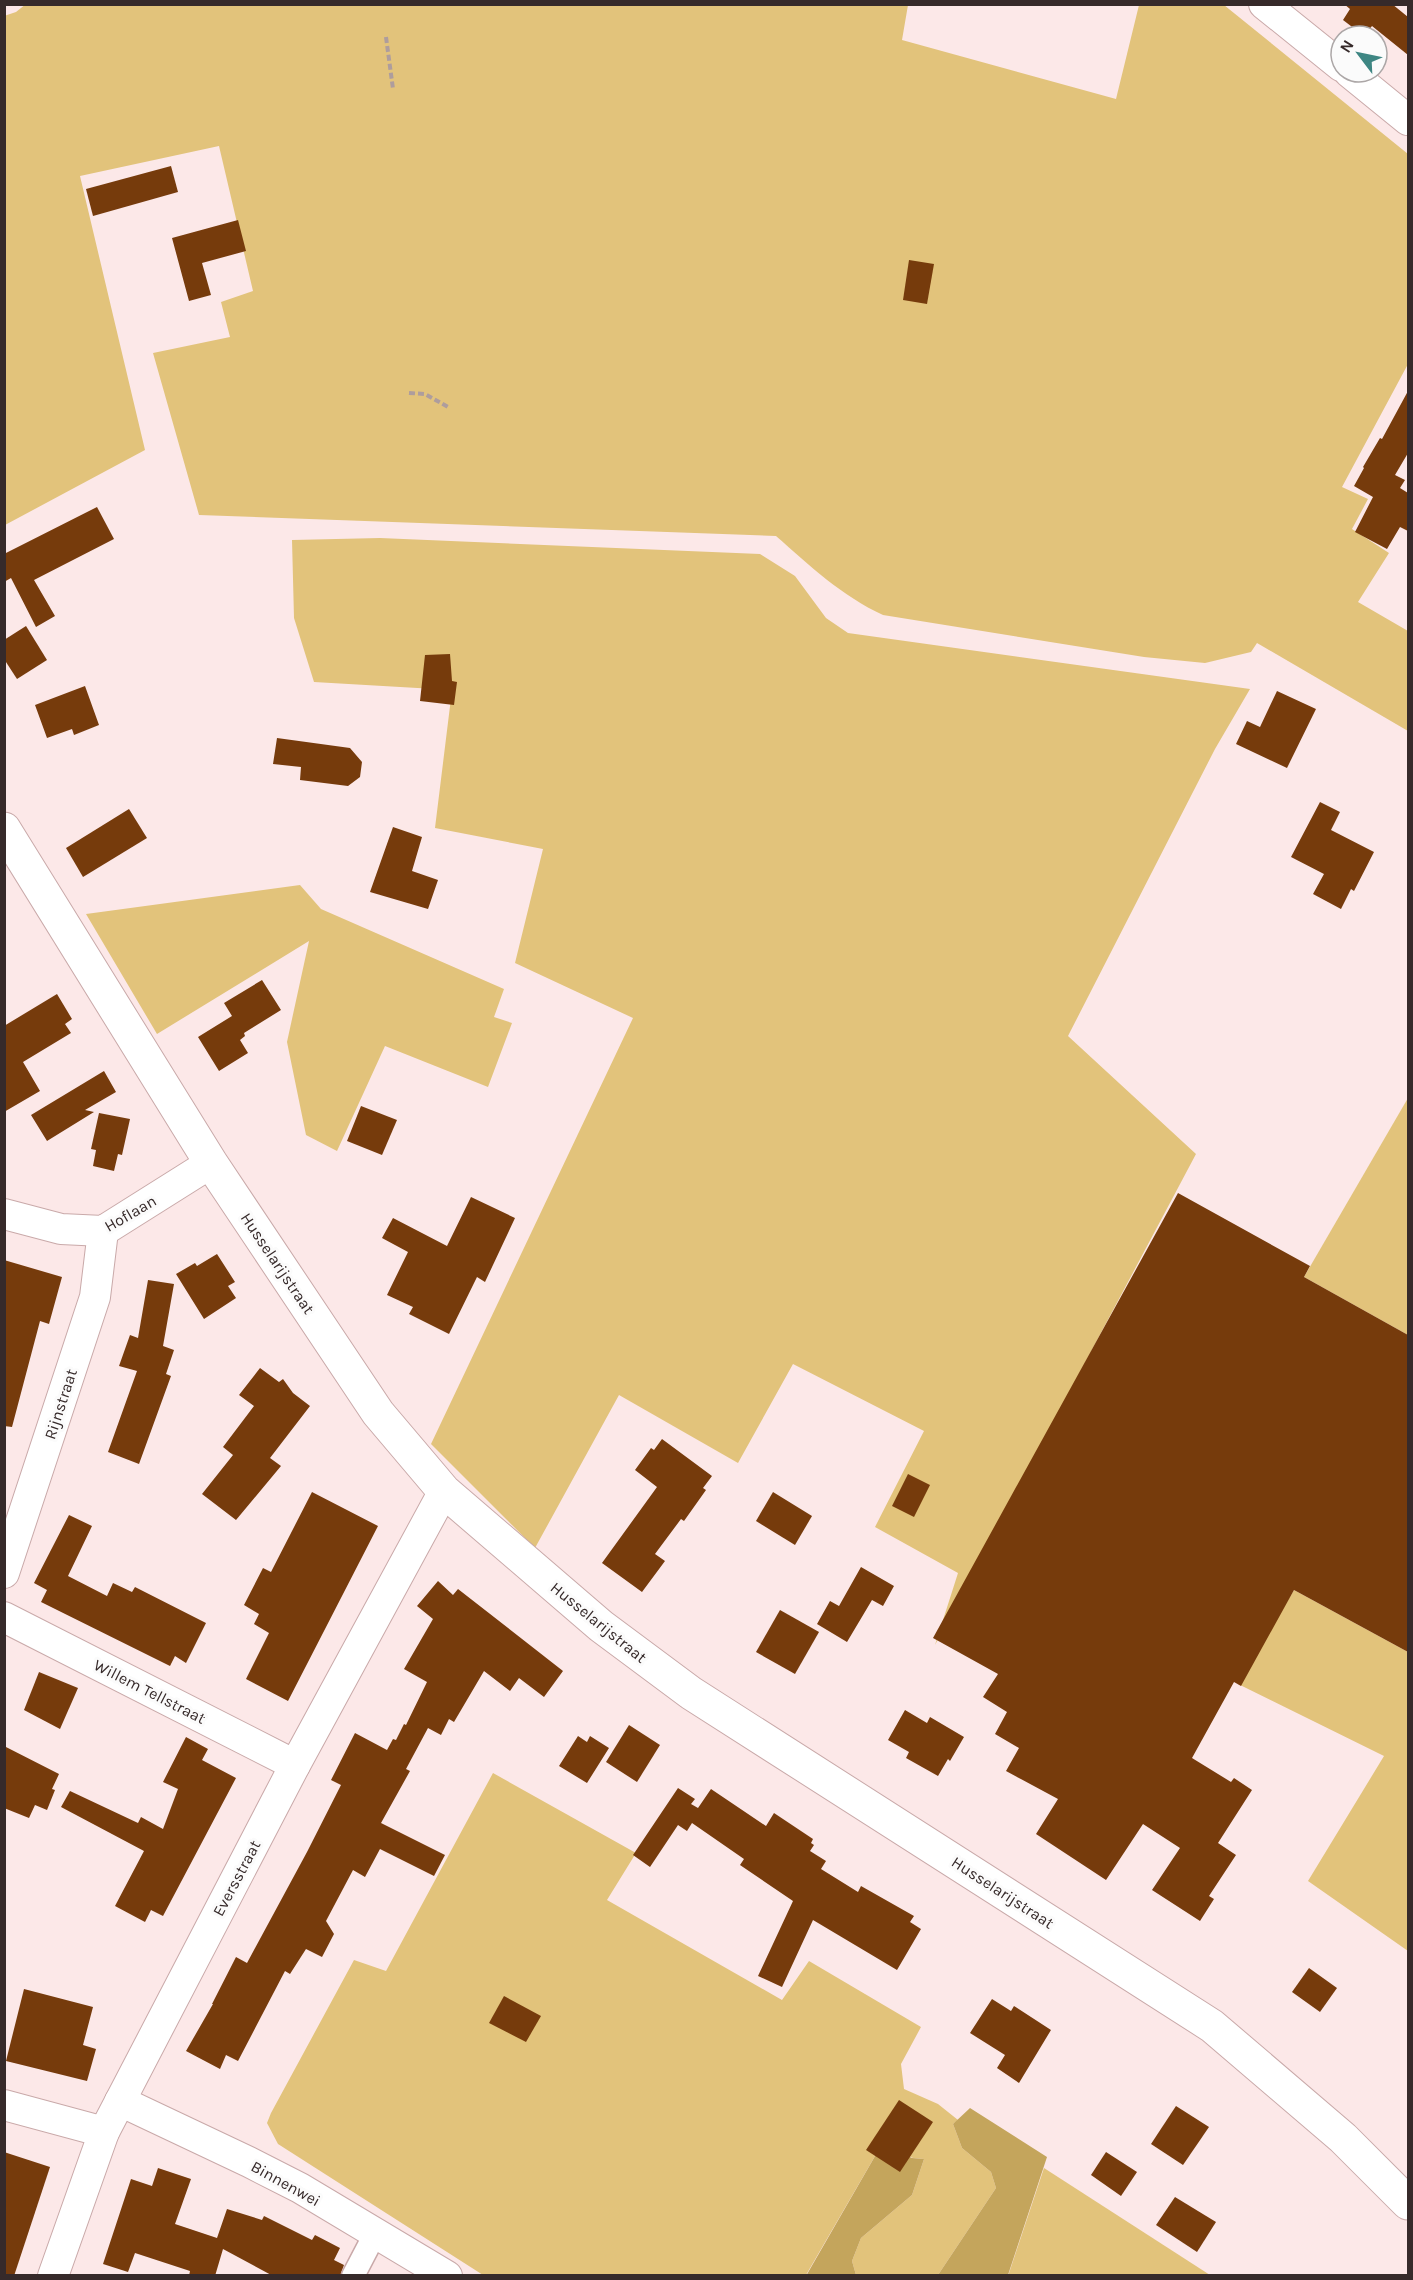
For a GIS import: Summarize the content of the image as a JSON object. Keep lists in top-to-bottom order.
{
  "streets": {
    "street": [
      "Hoflaan",
      "Husselarijstraat",
      "Rijnstraat",
      "Willem Tellstraat",
      "Eversstraat",
      "Binnenwei"
    ]
  },
  "crossings": [
    ["Hoflaan", "Husselarijstraat"],
    ["Hoflaan", "Rijnstraat"],
    ["Husselarijstraat", "Eversstraat"],
    ["Willem Tellstraat", "Eversstraat"],
    ["Eversstraat", "Binnenwei"]
  ],
  "north": "top left"
}
